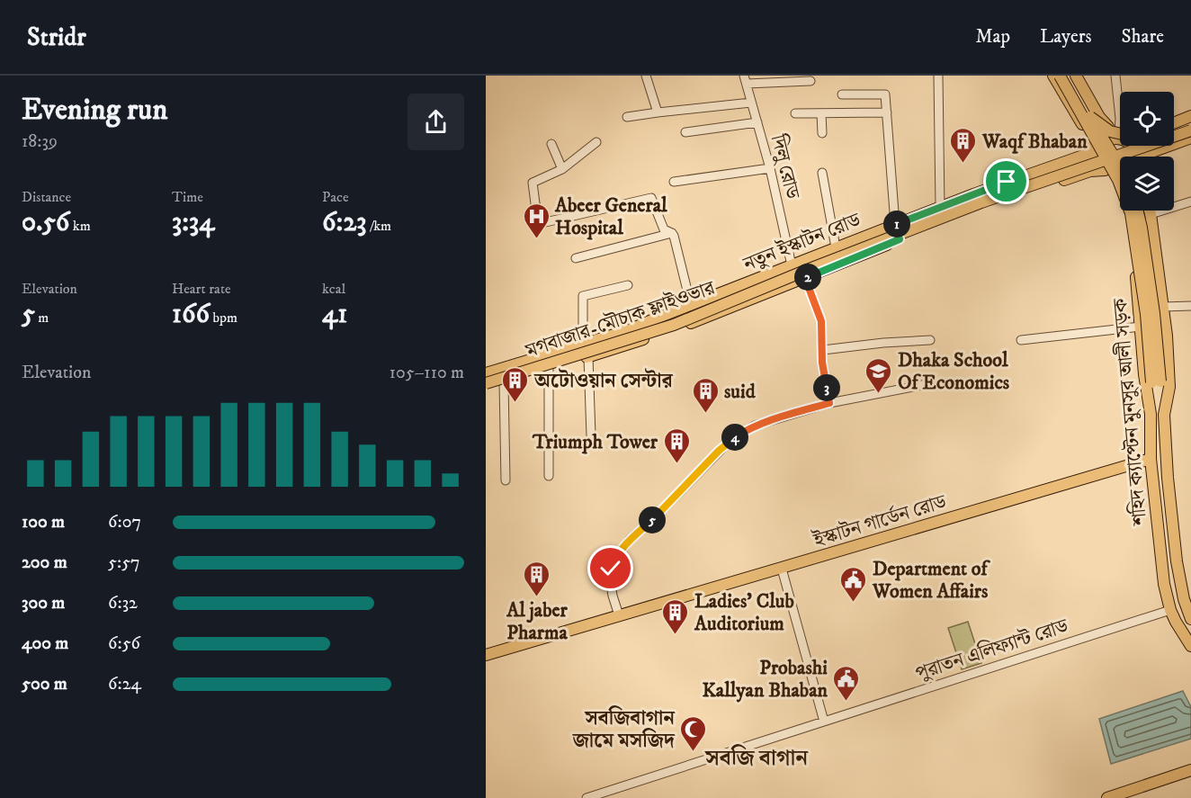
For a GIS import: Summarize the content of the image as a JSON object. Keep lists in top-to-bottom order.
{
  "streets": {
    "main road": [
      "নতুন ইস্কাটন রোড",
      "মগবাজার-মৌচাক ফ্লাইওভার",
      "শহিদ ক্যাপ্টেন মুনসুর আলী সড়ক",
      "ইস্কাটন গার্ডেন রোড"
    ],
    "street": ["দিলু রোড", "পুরাতন এলিফ্যান্ট রোড"]
  },
  "crossings": [
    ["দিলু রোড", "নতুন ইস্কাটন রোড"],
    ["নতুন ইস্কাটন রোড", "শহিদ ক্যাপ্টেন মুনসুর আলী সড়ক"],
    ["শহিদ ক্যাপ্টেন মুনসুর আলী সড়ক", "ইস্কাটন গার্ডেন রোড"],
    ["শহিদ ক্যাপ্টেন মুনসুর আলী সড়ক", "পুরাতন এলিফ্যান্ট রোড"]
  ],
  "districts": ["সবজি বাগান"],
  "places": {
    "building": [
      "Waqf Bhaban",
      "অটোওয়ান সেন্টার",
      "suid",
      "Triumph Tower",
      "Al jaber Pharma",
      "Ladies' Club Auditorium"
    ],
    "hospital": ["Abeer General Hospital"],
    "school or university": ["Dhaka School Of Economics"],
    "public building": ["Department of Women Affairs", "Probashi Kallyan Bhaban"],
    "mosque": ["সবজিবাগান জামে মসজিদ"]
  },
  "page": {
    "header": "Stridr",
    "nav": ["Map", "Layers", "Share"],
    "heading": ["Evening run", "18:39"],
    "stats": [
      ["Distance", "0.56 km"],
      ["Time", "3:34"],
      ["Pace", "6:23 /km"],
      ["Elevation", "5 m"],
      ["Heart rate", "166 bpm"],
      ["kcal", "41"]
    ],
    "pins": [
      "1",
      "2",
      "3",
      "4",
      "5"
    ],
    "chart": ["Elevation", "105–110 m"],
    "list": [
      {
        "name": "100 m",
        "note": "6:07"
      },
      {
        "name": "200 m",
        "note": "5:57"
      },
      {
        "name": "300 m",
        "note": "6:32"
      },
      {
        "name": "400 m",
        "note": "6:56"
      },
      {
        "name": "500 m",
        "note": "6:24"
      }
    ]
  }
}
